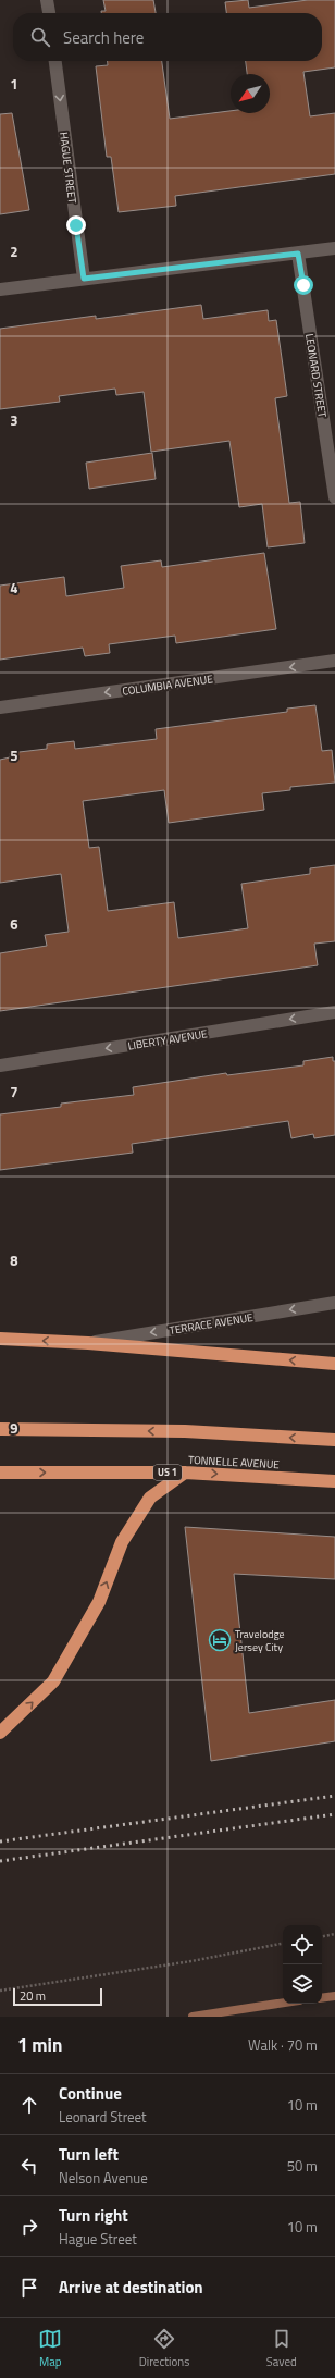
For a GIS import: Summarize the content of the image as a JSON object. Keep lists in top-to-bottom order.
{
  "streets": {
    "highway": ["TONNELLE AVENUE", "US 1"],
    "street": [
      "HAGUE STREET",
      "LEONARD STREET",
      "COLUMBIA AVENUE",
      "LIBERTY AVENUE",
      "TERRACE AVENUE"
    ]
  },
  "one_way": [
    "HAGUE STREET",
    "COLUMBIA AVENUE",
    "LIBERTY AVENUE",
    "TERRACE AVENUE"
  ],
  "places": {
    "hotel": ["Travelodge Jersey City"]
  },
  "scale_bar": "20 m",
  "north": "bottom left",
  "page": {
    "search": "Search here",
    "scale": "20 m",
    "heading": ["1 min", "Walk · 70 m"],
    "list": [
      ["Continue", "Leonard Street", "10 m"],
      ["Turn left", "Nelson Avenue", "50 m"],
      ["Turn right", "Hague Street", "10 m"],
      "Arrive at destination"
    ],
    "nav": ["Map", "Directions", "Saved"]
  },
  "grid": {
    "rows": [
      "1",
      "2",
      "3",
      "4",
      "5",
      "6",
      "7",
      "8",
      "9"
    ]
  }
}
